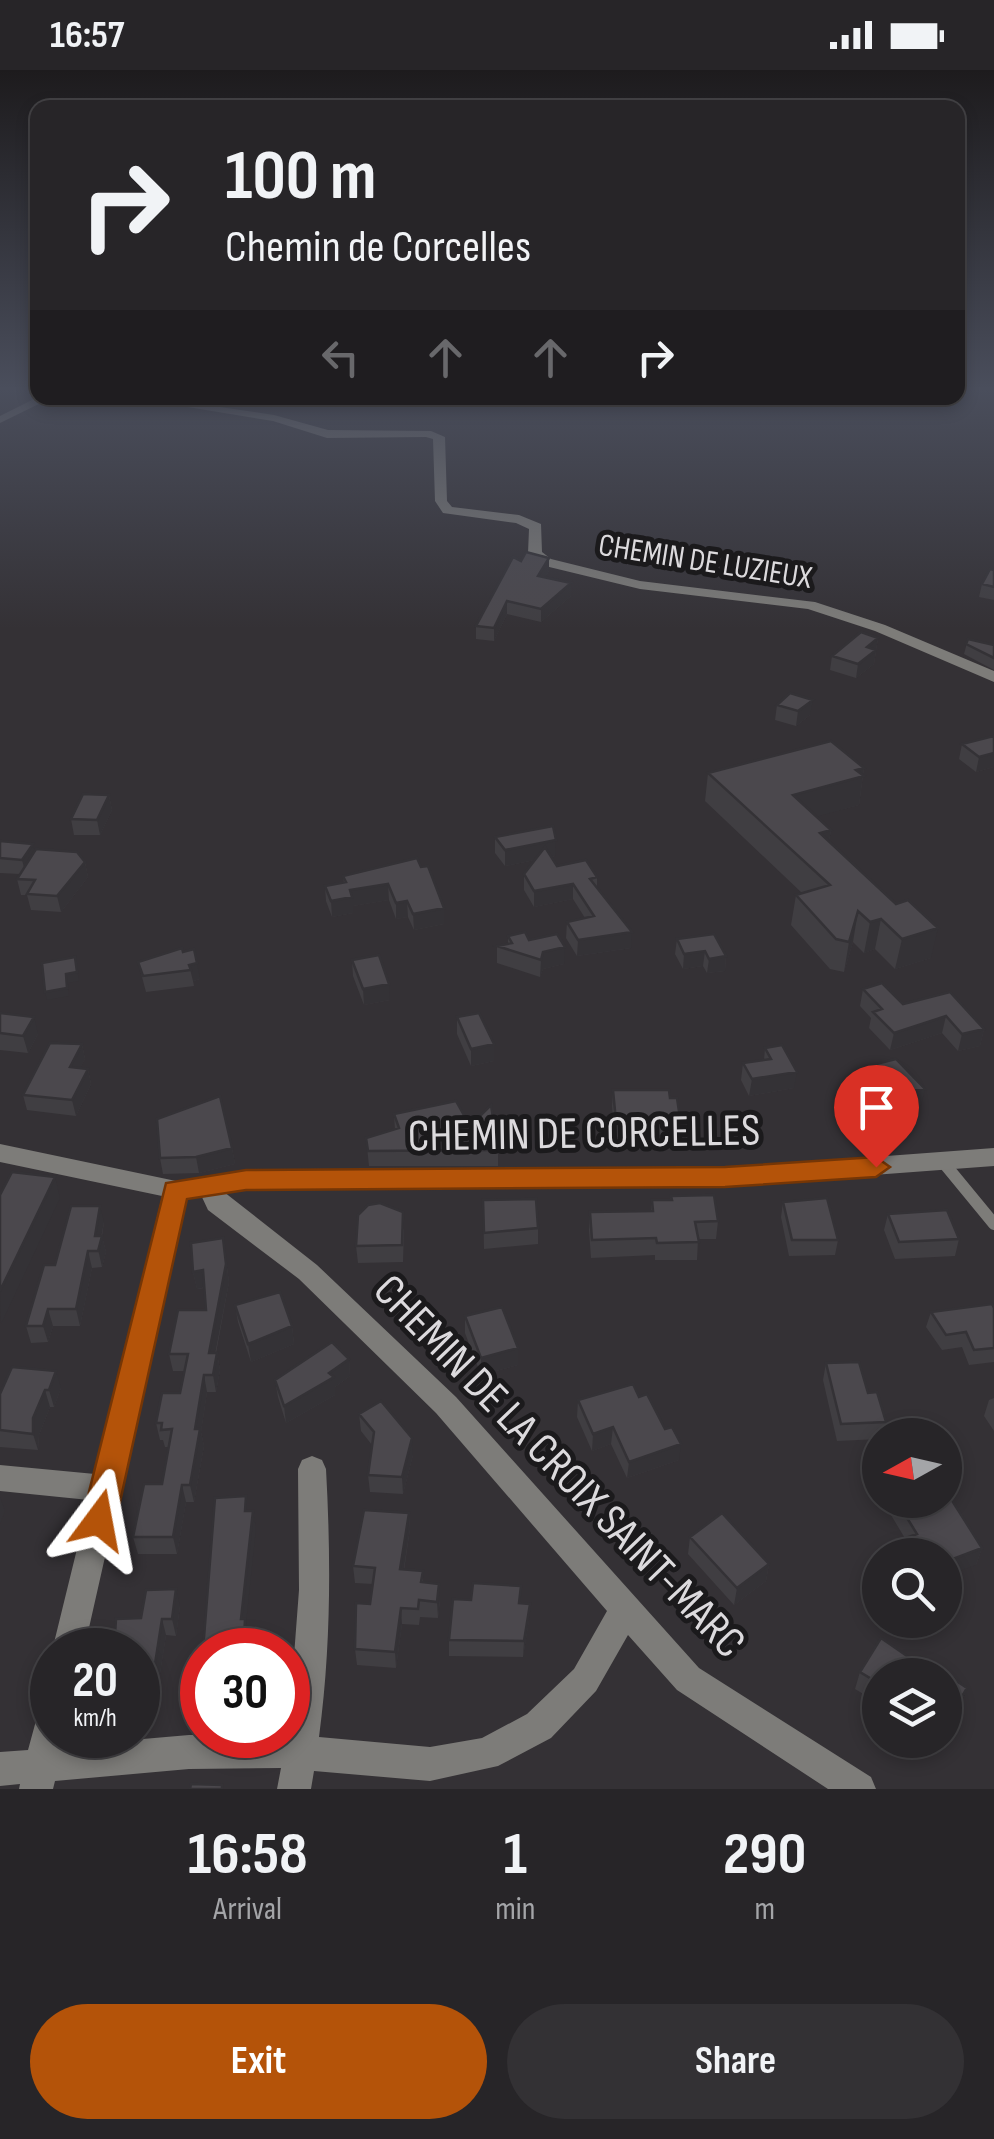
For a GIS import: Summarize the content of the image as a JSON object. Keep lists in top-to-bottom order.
{
  "streets": {
    "street": ["CHEMIN DE LUZIEUX", "CHEMIN DE CORCELLES", "CHEMIN DE LA CROIX SAINT-MARC"]
  },
  "crossings": [
    ["CHEMIN DE CORCELLES", "CHEMIN DE LA CROIX SAINT-MARC"]
  ],
  "north": "left",
  "page": {
    "status": "16:57",
    "turn": ["100 m", "Chemin de Corcelles"],
    "speed": "20 km/h",
    "limit": "30",
    "eta": [
      "16:58",
      "Arrival",
      "1",
      "min",
      "290",
      "m"
    ],
    "buttons": ["Exit", "Share"]
  }
}
